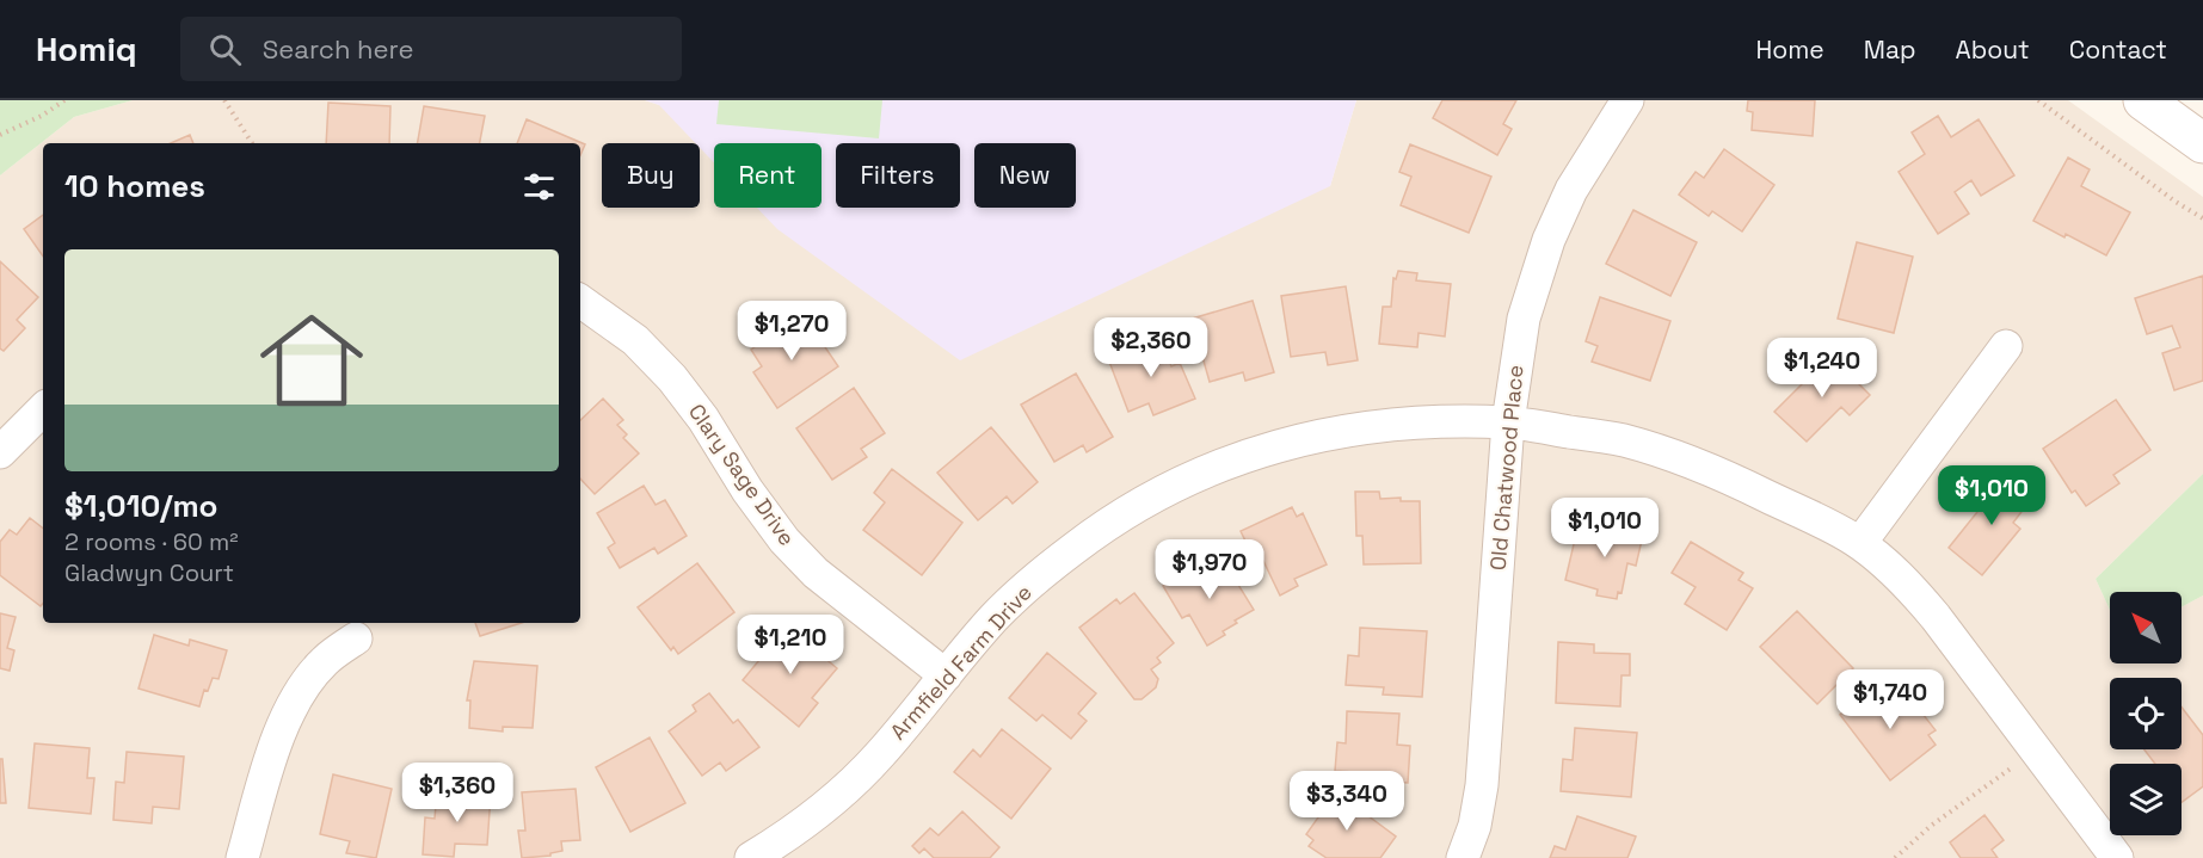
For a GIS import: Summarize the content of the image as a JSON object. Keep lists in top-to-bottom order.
{
  "streets": {
    "street": ["Old Chatwood Place", "Clary Sage Drive", "Armfield Farm Drive"]
  },
  "crossings": [
    ["Old Chatwood Place", "Armfield Farm Drive"],
    ["Clary Sage Drive", "Armfield Farm Drive"]
  ],
  "north": "top left",
  "page": {
    "header": "Homiq",
    "search": "Search here",
    "nav": [
      "Home",
      "Map",
      "About",
      "Contact"
    ],
    "chip": [
      "Buy",
      "Rent",
      "Filters",
      "New"
    ],
    "heading": "10 homes",
    "list": [
      {
        "name": "$1,010/mo",
        "note": "2 rooms · 60 m² · Gladwyn Court"
      }
    ],
    "price": [
      "$1,270",
      "$2,360",
      "$1,240",
      "$1,010",
      "$1,010",
      "$1,970",
      "$1,210",
      "$1,740",
      "$1,360",
      "$3,340"
    ]
  }
}
